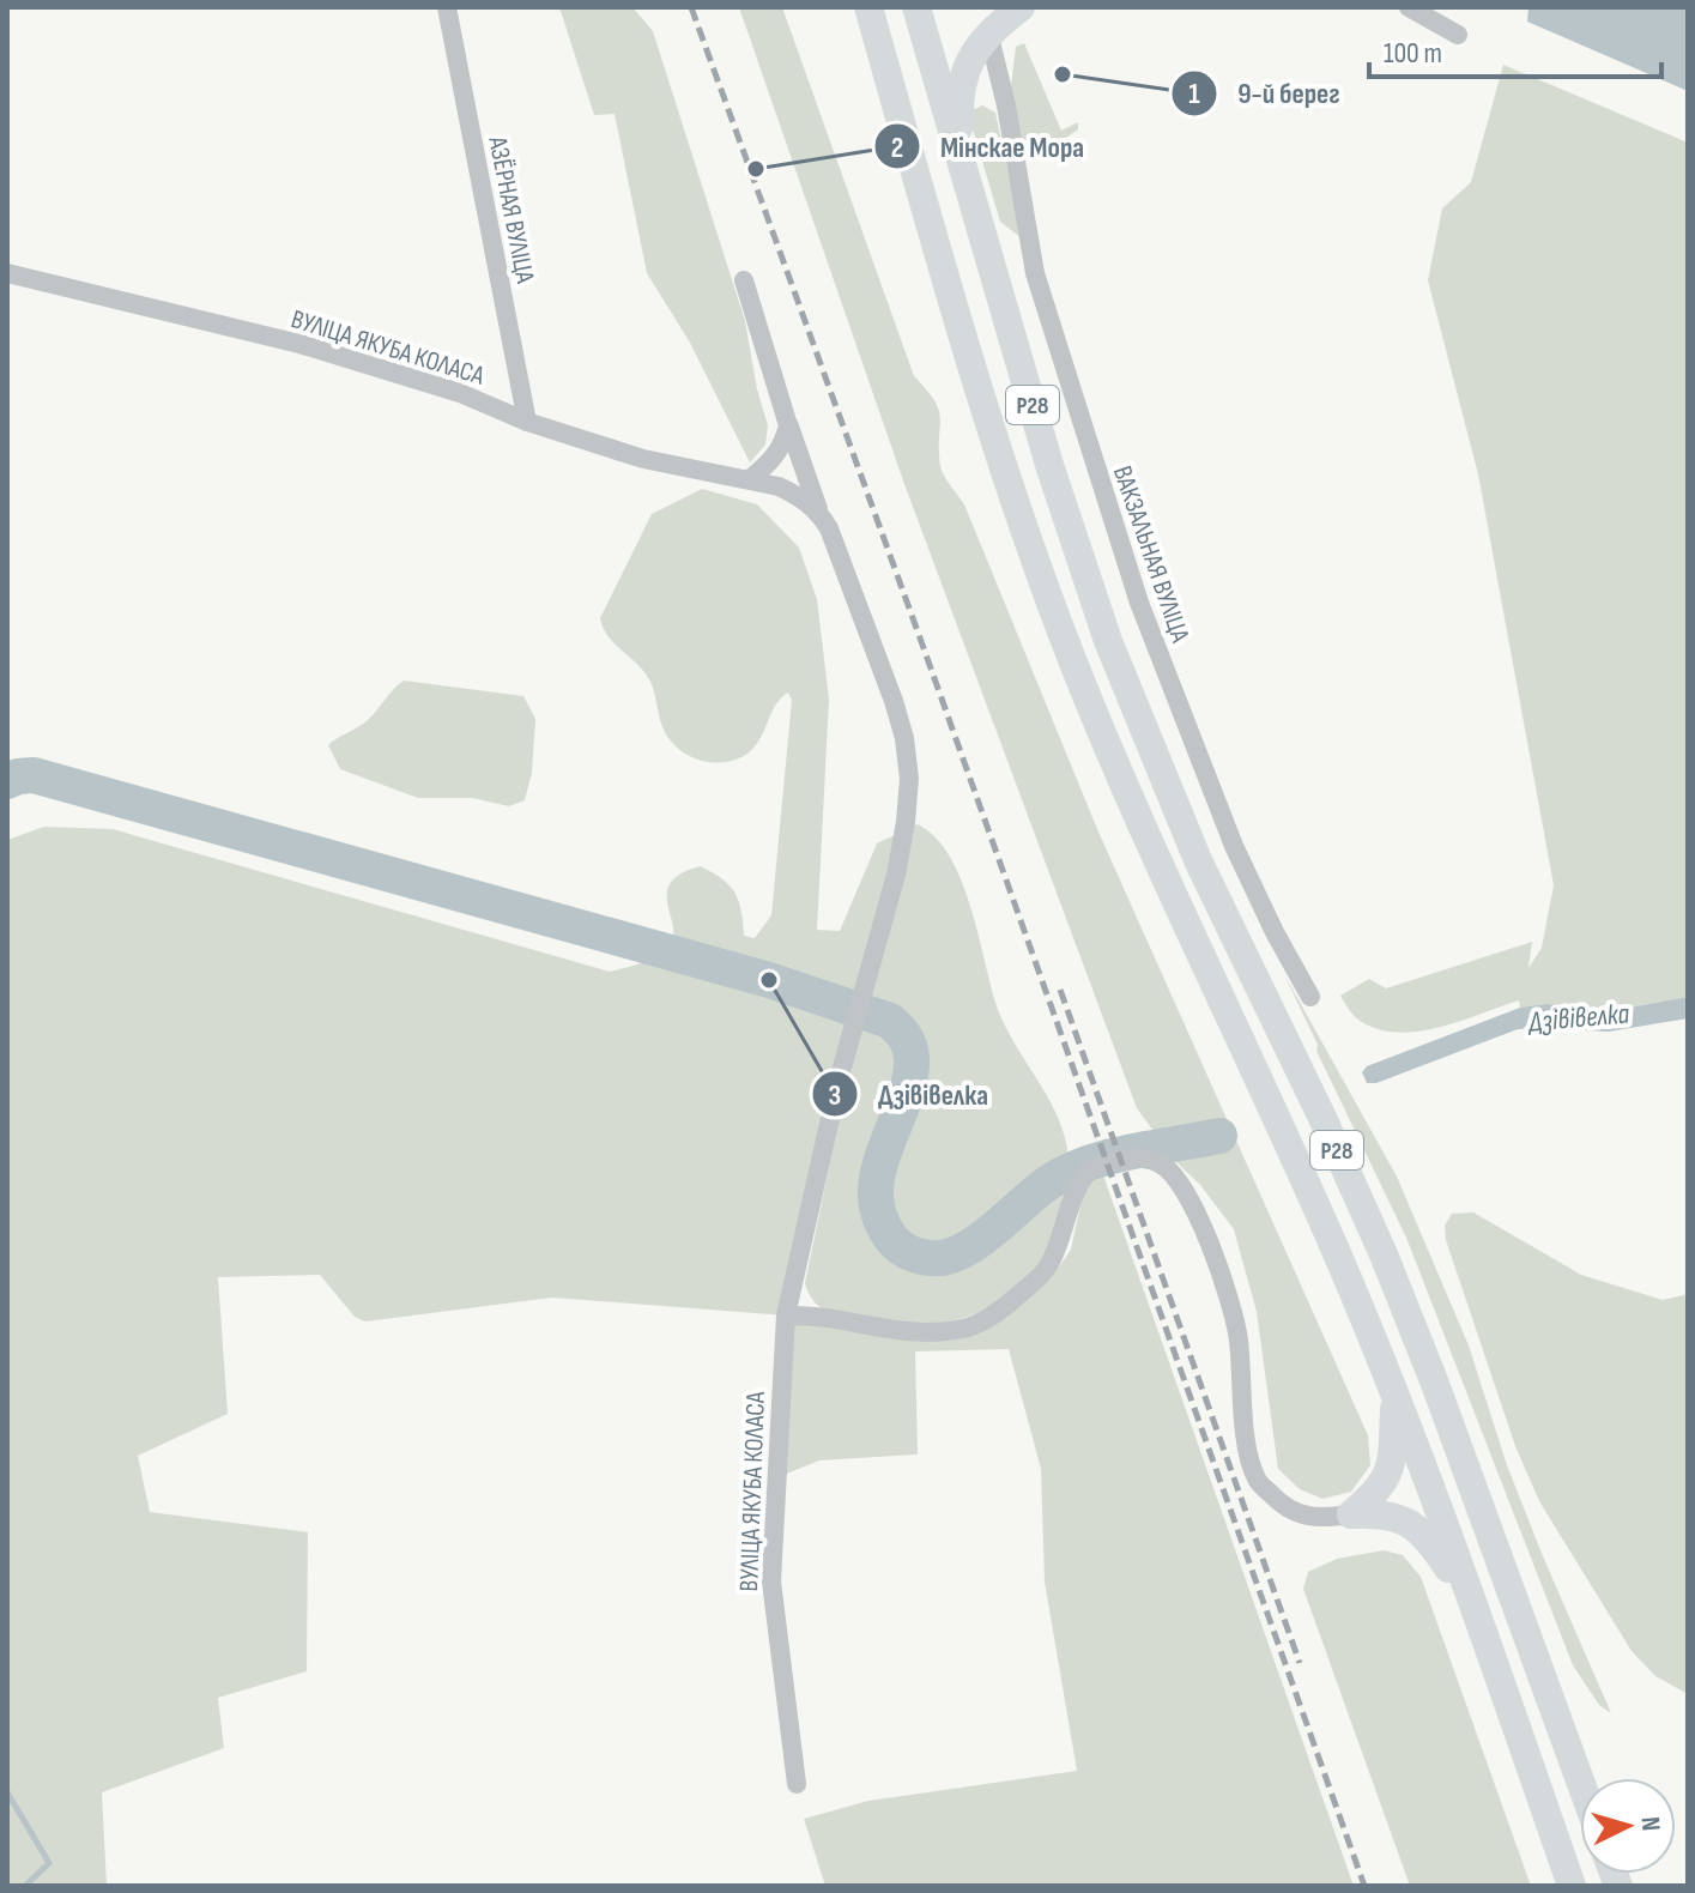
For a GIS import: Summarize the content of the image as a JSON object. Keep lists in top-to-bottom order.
{
  "streets": {
    "highway": ["Р28"],
    "street": ["АЗЁРНАЯ ВУЛІЦА", "ВУЛІЦА ЯКУБА КОЛАСА", "ВАКЗАЛЬНАЯ ВУЛІЦА"]
  },
  "crossings": [
    ["АЗЁРНАЯ ВУЛІЦА", "ВУЛІЦА ЯКУБА КОЛАСА"]
  ],
  "water": ["Дзівівелка"],
  "places": ["9-й берег", "Мінскае Мора", "Дзівівелка"],
  "scale_bar": "100 m",
  "north": "right"
}
